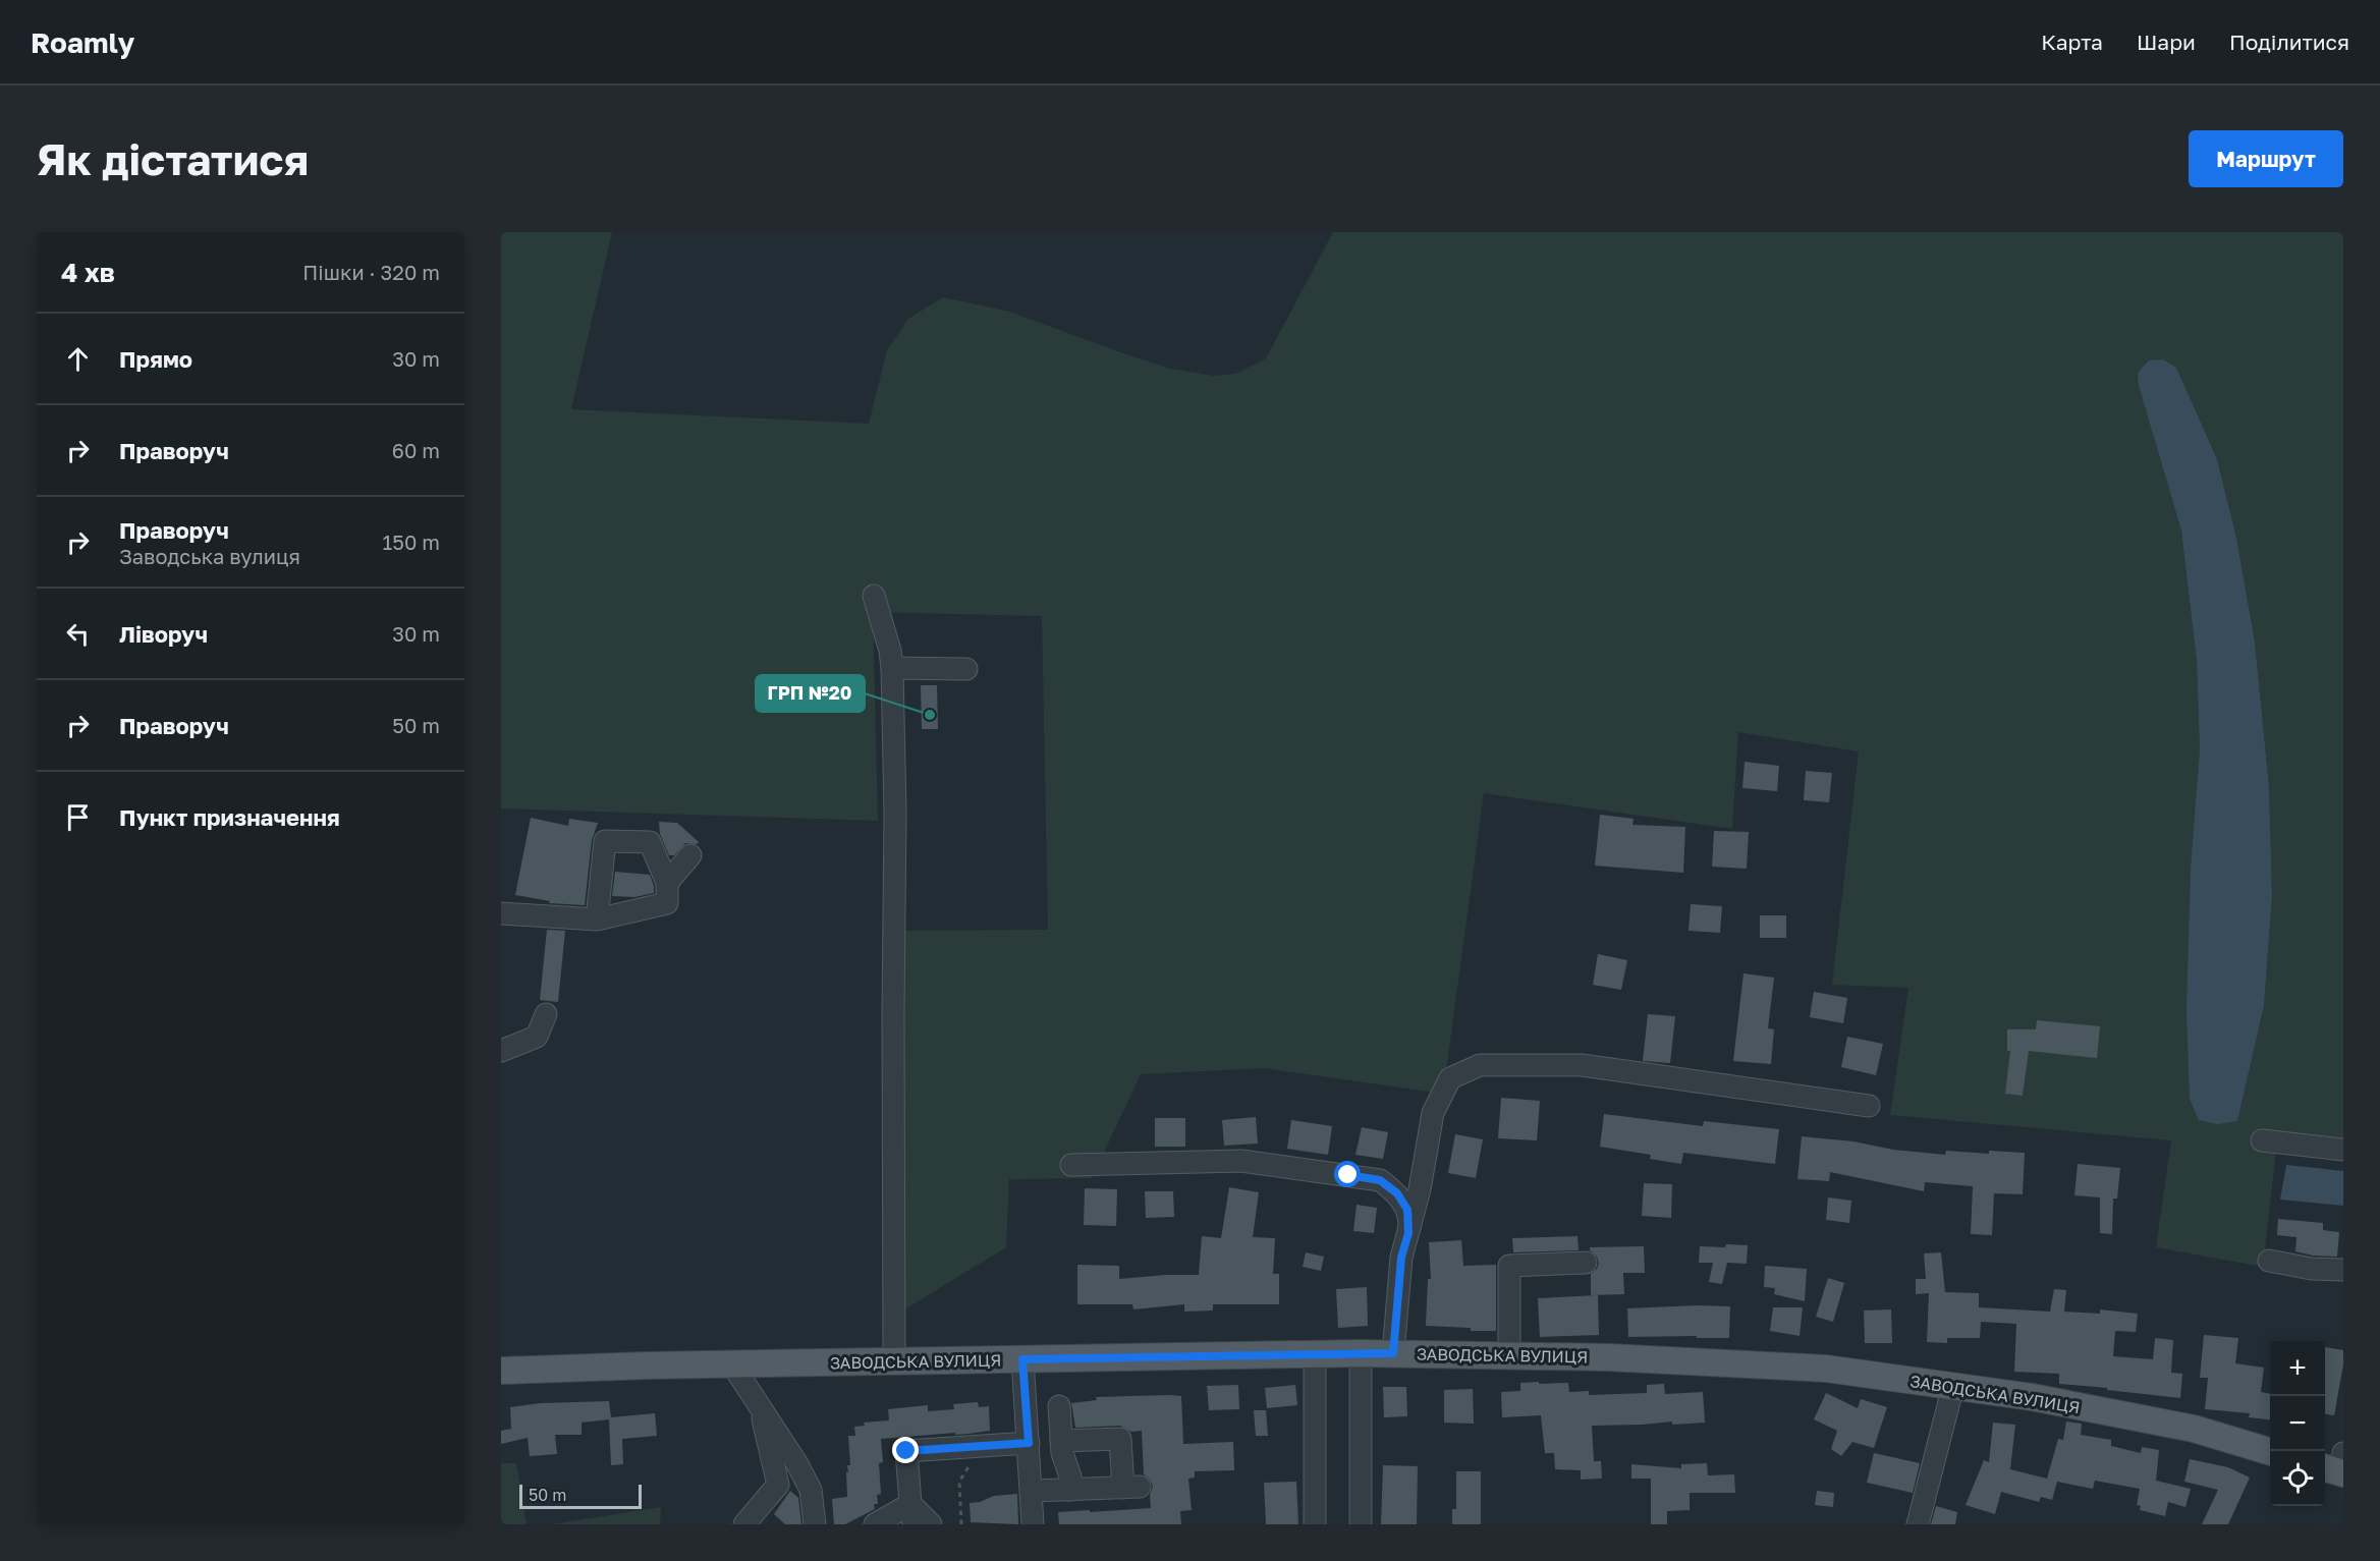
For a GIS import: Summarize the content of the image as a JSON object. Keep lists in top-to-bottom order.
{
  "streets": {
    "main road": ["ЗАВОДСЬКА ВУЛИЦЯ"]
  },
  "places": ["ГРП №20"],
  "scale_bar": "50 m",
  "page": {
    "header": "Roamly",
    "nav": ["Карта", "Шари", "Поділитися"],
    "buttons": "Маршрут",
    "title": "Як дістатися",
    "heading": ["4 хв", "Пішки · 320 m"],
    "list": [
      ["Прямо", "30 m"],
      ["Праворуч", "60 m"],
      ["Праворуч", "Заводська вулиця", "150 m"],
      ["Ліворуч", "30 m"],
      ["Праворуч", "50 m"],
      "Пункт призначення"
    ],
    "map_buttons": ["+", "−"],
    "scale": "50 m"
  }
}
